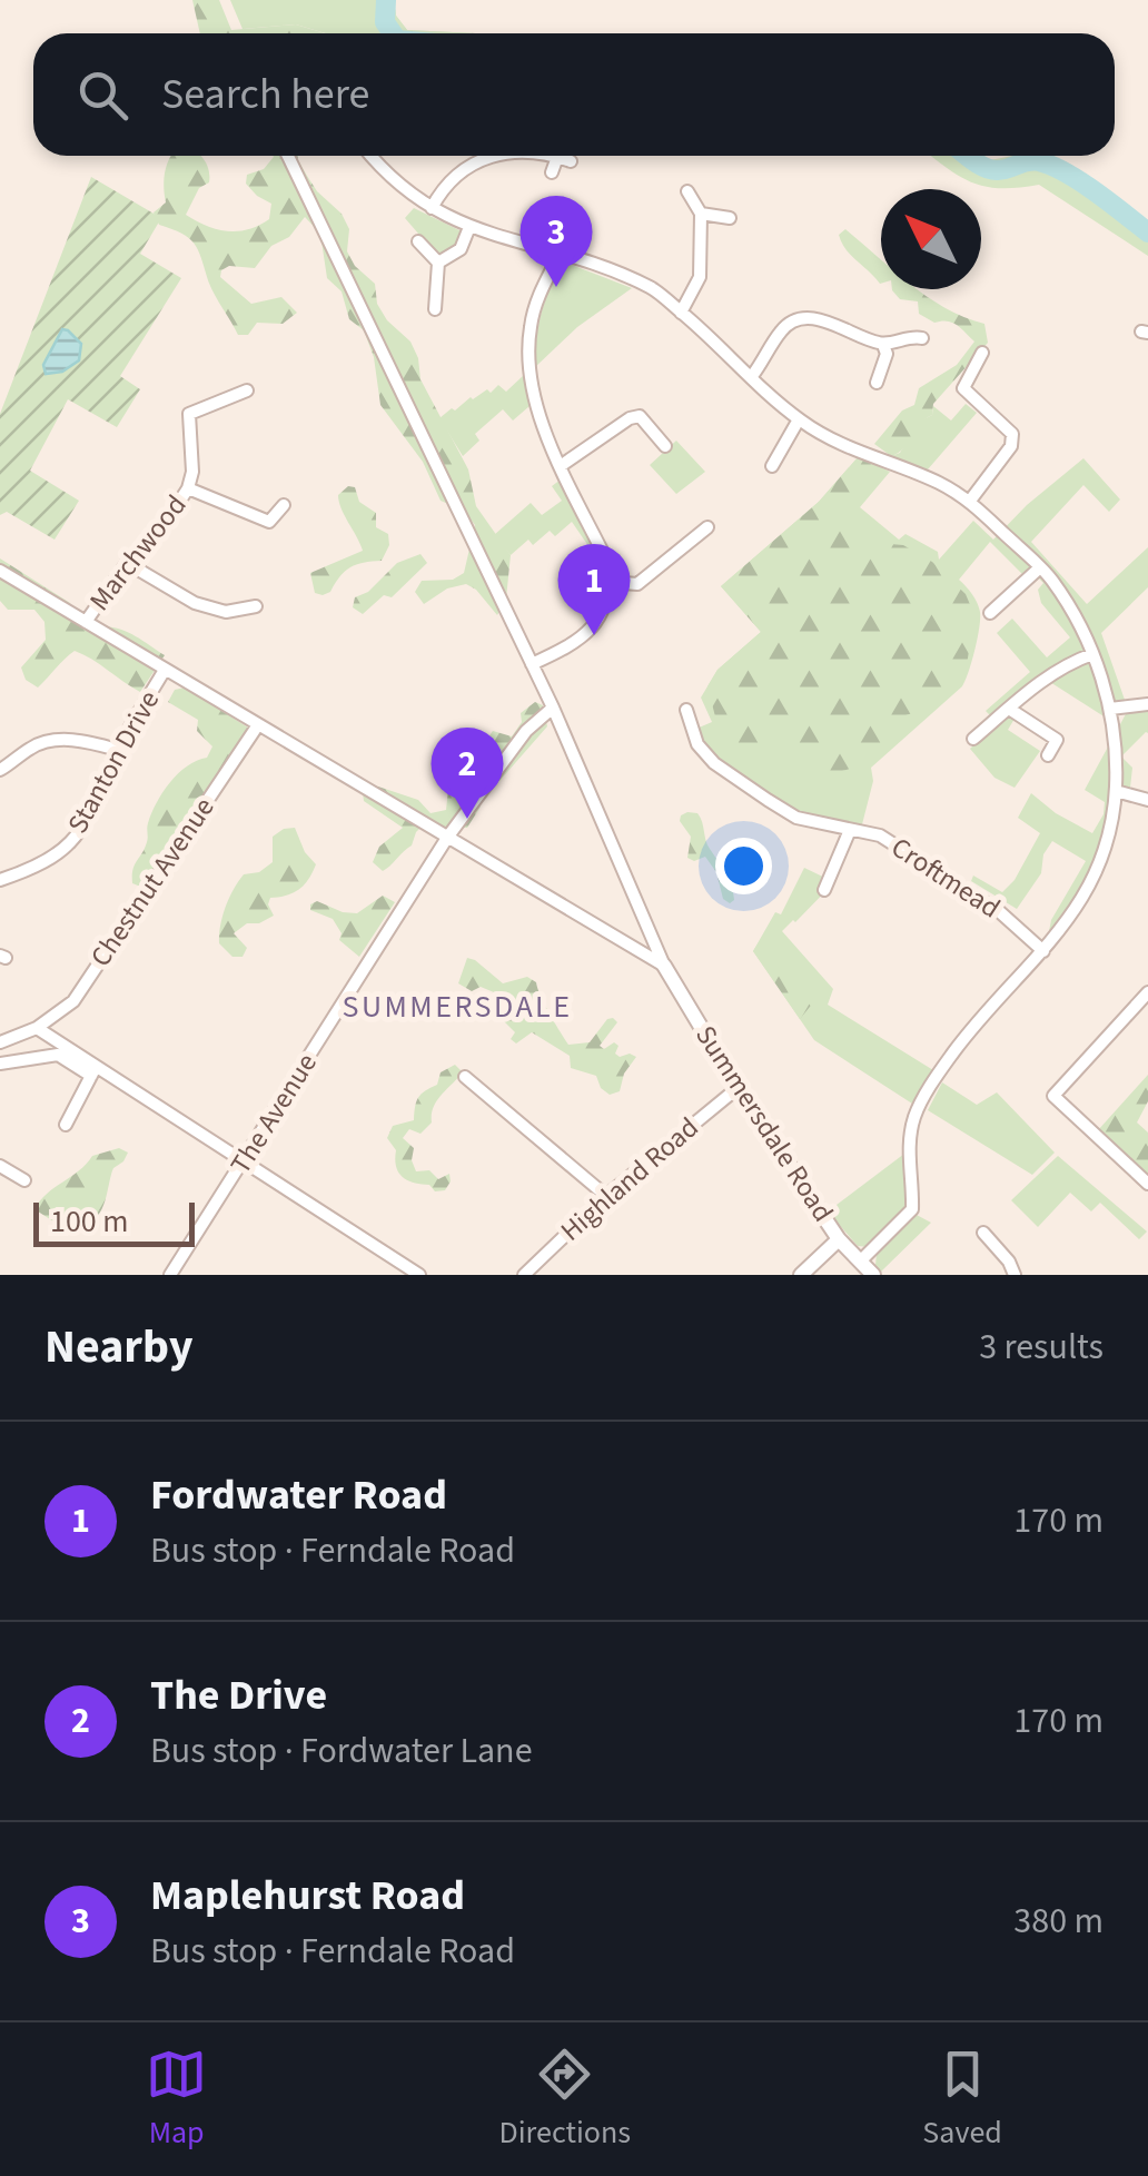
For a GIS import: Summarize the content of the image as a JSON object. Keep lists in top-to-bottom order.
{
  "streets": {
    "street": [
      "Marchwood",
      "Stanton Drive",
      "Croftmead",
      "Chestnut Avenue",
      "The Avenue",
      "Summersdale Road",
      "Highland Road"
    ]
  },
  "crossings": [
    ["Summersdale Road", "Highland Road"]
  ],
  "districts": ["SUMMERSDALE"],
  "scale_bar": "100 m",
  "north": "top left",
  "page": {
    "search": "Search here",
    "pins": ["3", "1", "2"],
    "scale": "100 m",
    "heading": ["Nearby", "3 results"],
    "list": [
      {
        "mark": "1",
        "name": "Fordwater Road",
        "note": "Bus stop · Ferndale Road",
        "value": "170 m"
      },
      {
        "mark": "2",
        "name": "The Drive",
        "note": "Bus stop · Fordwater Lane",
        "value": "170 m"
      },
      {
        "mark": "3",
        "name": "Maplehurst Road",
        "note": "Bus stop · Ferndale Road",
        "value": "380 m"
      }
    ],
    "nav": ["Map", "Directions", "Saved"]
  }
}
